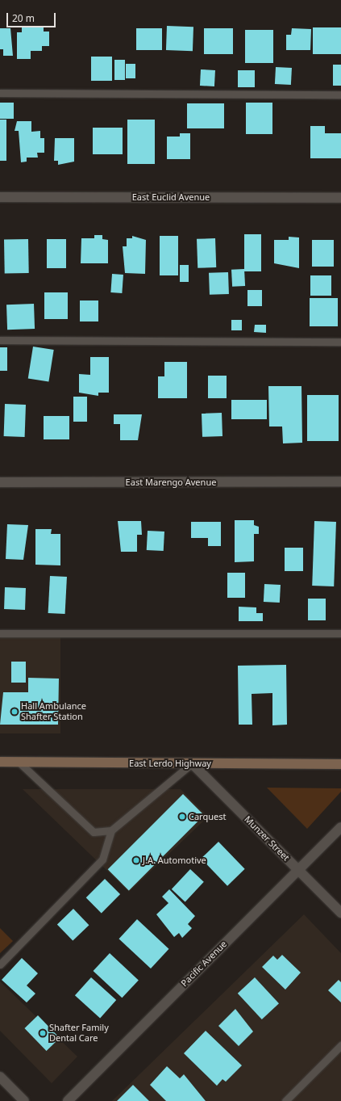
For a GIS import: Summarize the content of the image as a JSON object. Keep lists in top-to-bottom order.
{
  "streets": {
    "main road": ["East Lerdo Highway"],
    "street": [
      "East Euclid Avenue",
      "East Marengo Avenue",
      "Munzer Street",
      "Pacific Avenue"
    ]
  },
  "crossings": [
    ["East Lerdo Highway", "Munzer Street"],
    ["Munzer Street", "Pacific Avenue"]
  ],
  "places": [
    "Hall Ambulance Shafter Station",
    "Carquest",
    "J.A. Automotive",
    "Shafter Family Dental Care"
  ],
  "scale_bar": "20 m"
}
